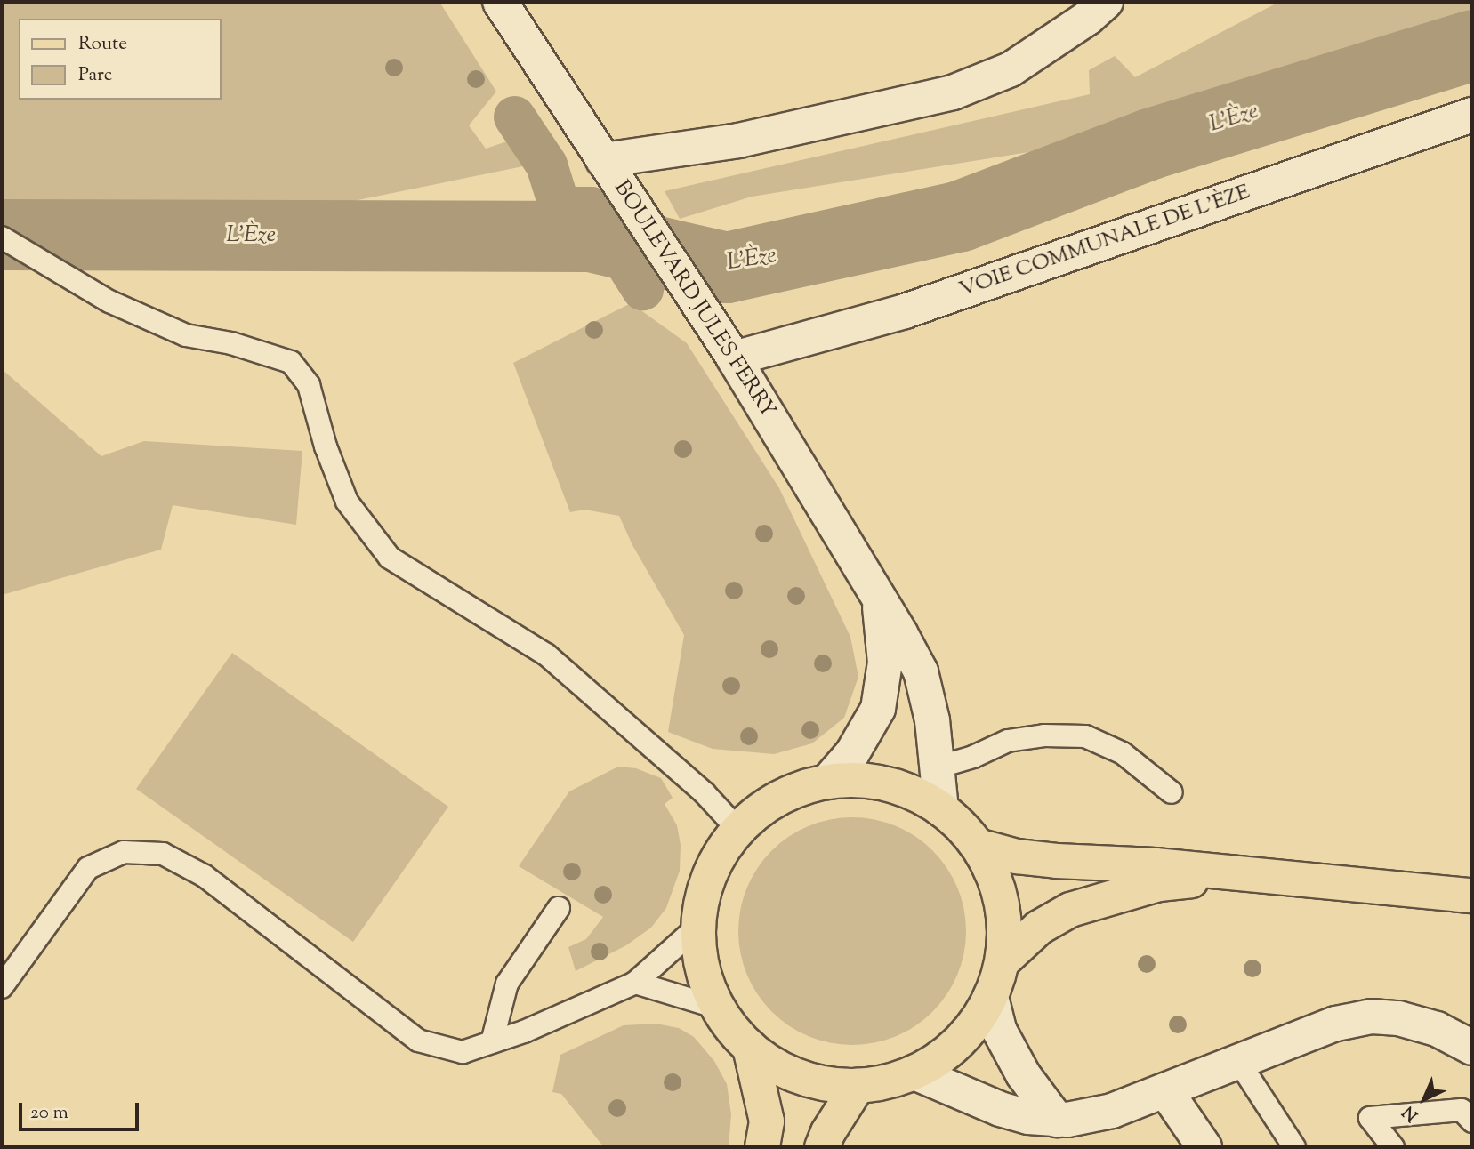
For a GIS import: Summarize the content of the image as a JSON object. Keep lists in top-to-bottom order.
{
  "streets": {
    "street": ["VOIE COMMUNALE DE L'ÈZE", "BOULEVARD JULES FERRY"]
  },
  "crossings": [
    ["VOIE COMMUNALE DE L'ÈZE", "BOULEVARD JULES FERRY"]
  ],
  "water": ["L'Èze"],
  "legend": ["Route", "Parc"],
  "scale_bar": "20 m",
  "north": "bottom left"
}
